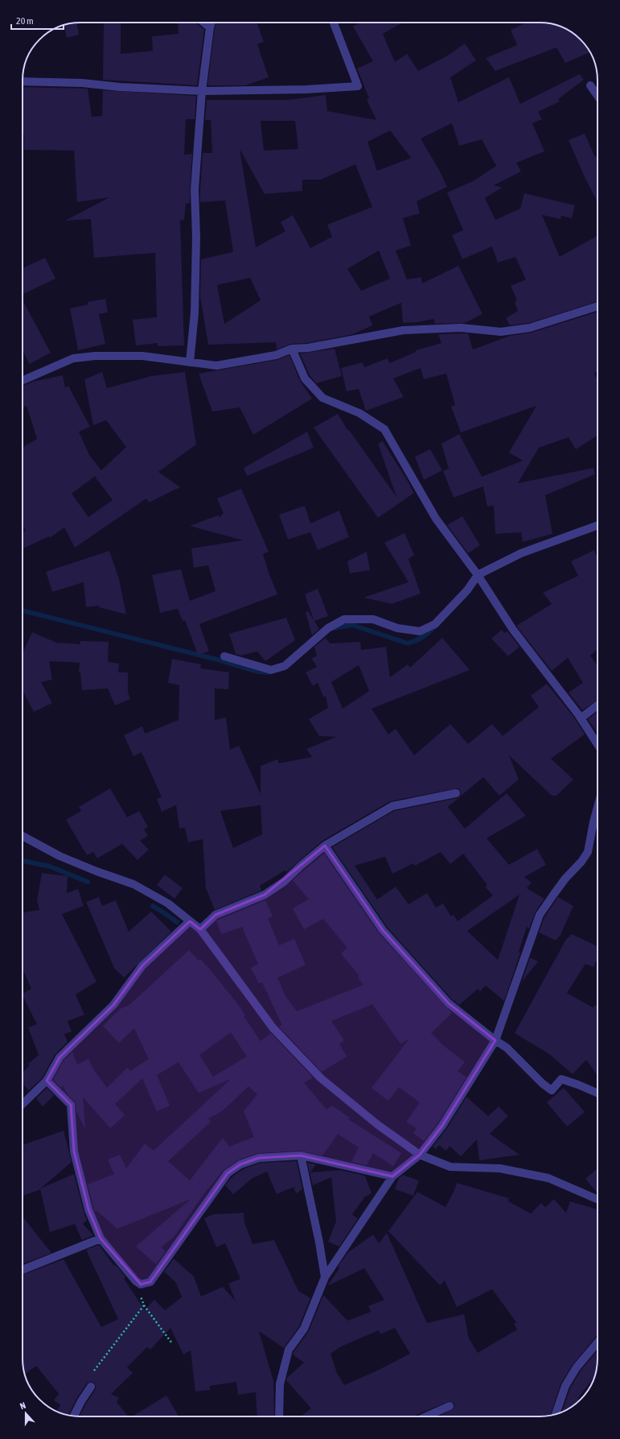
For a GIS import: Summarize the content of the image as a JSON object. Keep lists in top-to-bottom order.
{
  "scale_bar": "20 m",
  "north": "top"
}
